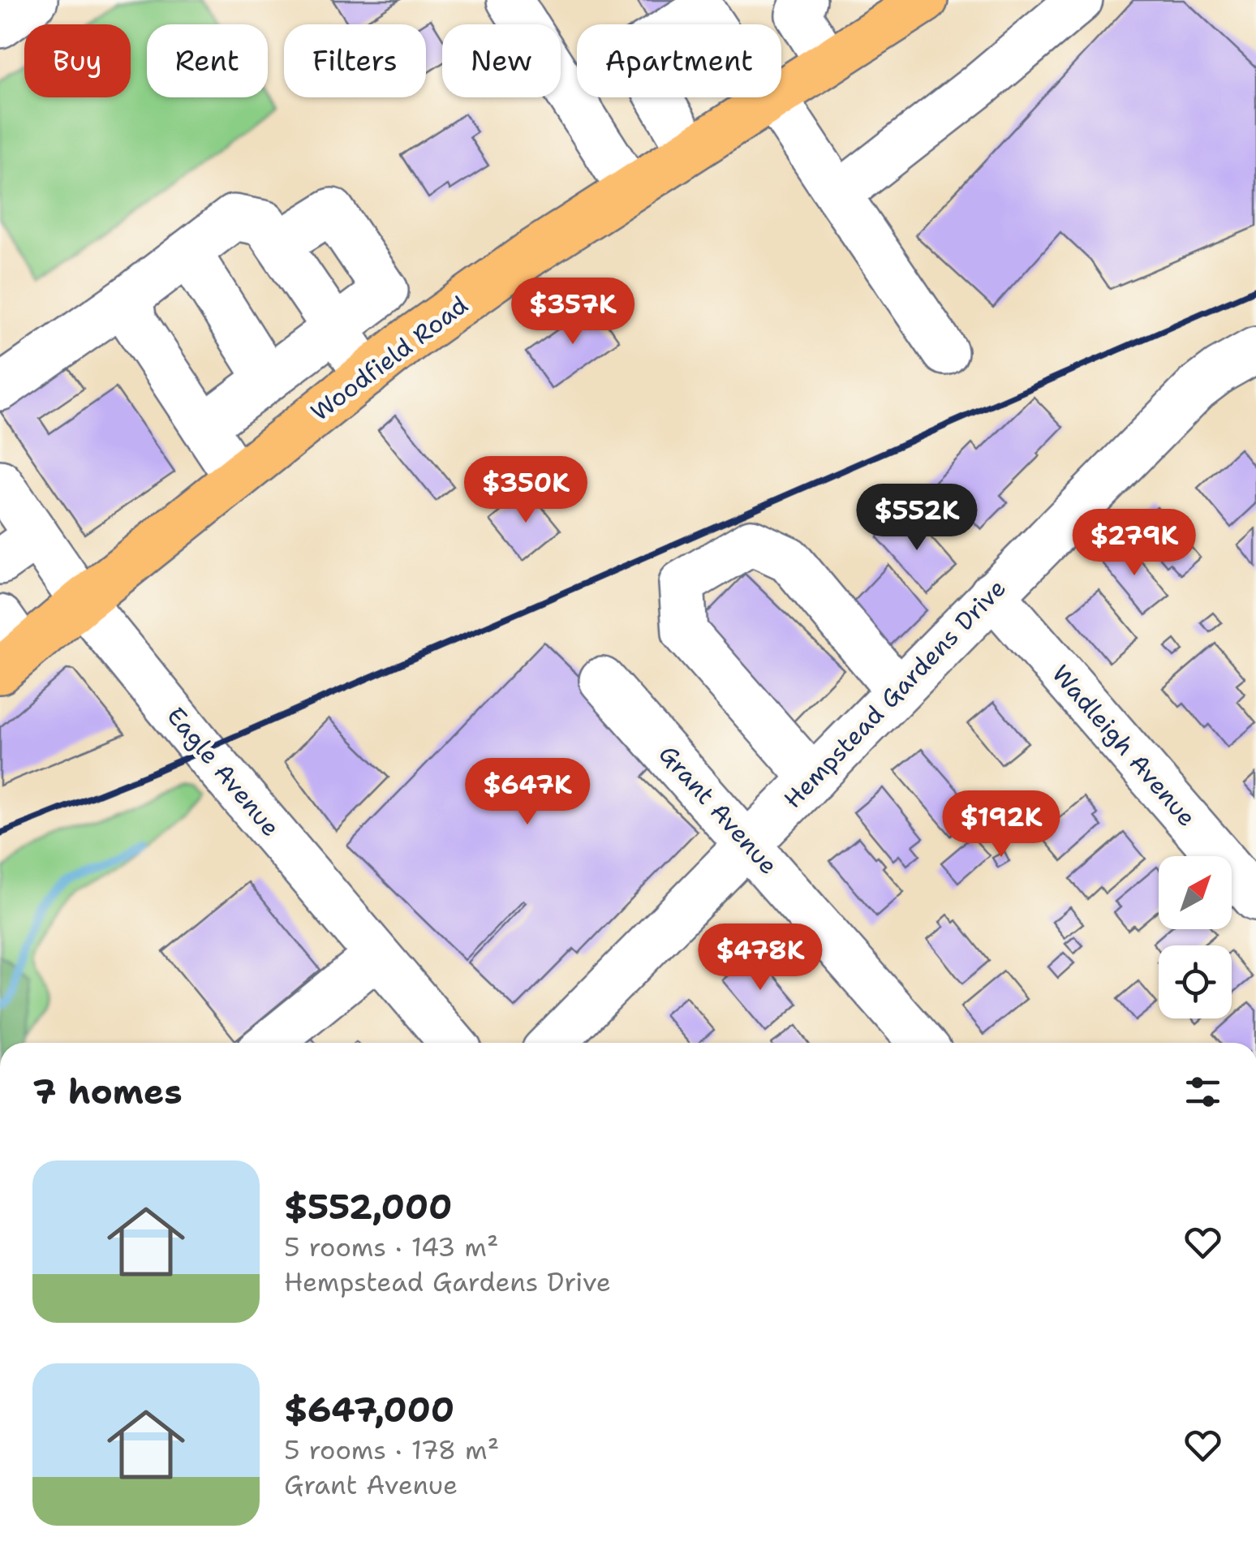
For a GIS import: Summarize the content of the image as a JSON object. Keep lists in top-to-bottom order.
{
  "streets": {
    "main road": ["Woodfield Road"],
    "street": [
      "Hempstead Gardens Drive",
      "Wadleigh Avenue",
      "Eagle Avenue",
      "Grant Avenue"
    ]
  },
  "crossings": [
    ["Woodfield Road", "Eagle Avenue"],
    ["Hempstead Gardens Drive", "Wadleigh Avenue"],
    ["Hempstead Gardens Drive", "Grant Avenue"]
  ],
  "north": "top right",
  "page": {
    "chip": [
      "Buy",
      "Rent",
      "Filters",
      "New",
      "Apartment"
    ],
    "price": [
      "$357K",
      "$350K",
      "$552K",
      "$279K",
      "$647K",
      "$192K",
      "$478K"
    ],
    "heading": "7 homes",
    "list": [
      {
        "name": "$552,000",
        "note": "5 rooms · 143 m² · Hempstead Gardens Drive"
      },
      {
        "name": "$647,000",
        "note": "5 rooms · 178 m² · Grant Avenue"
      }
    ]
  }
}
